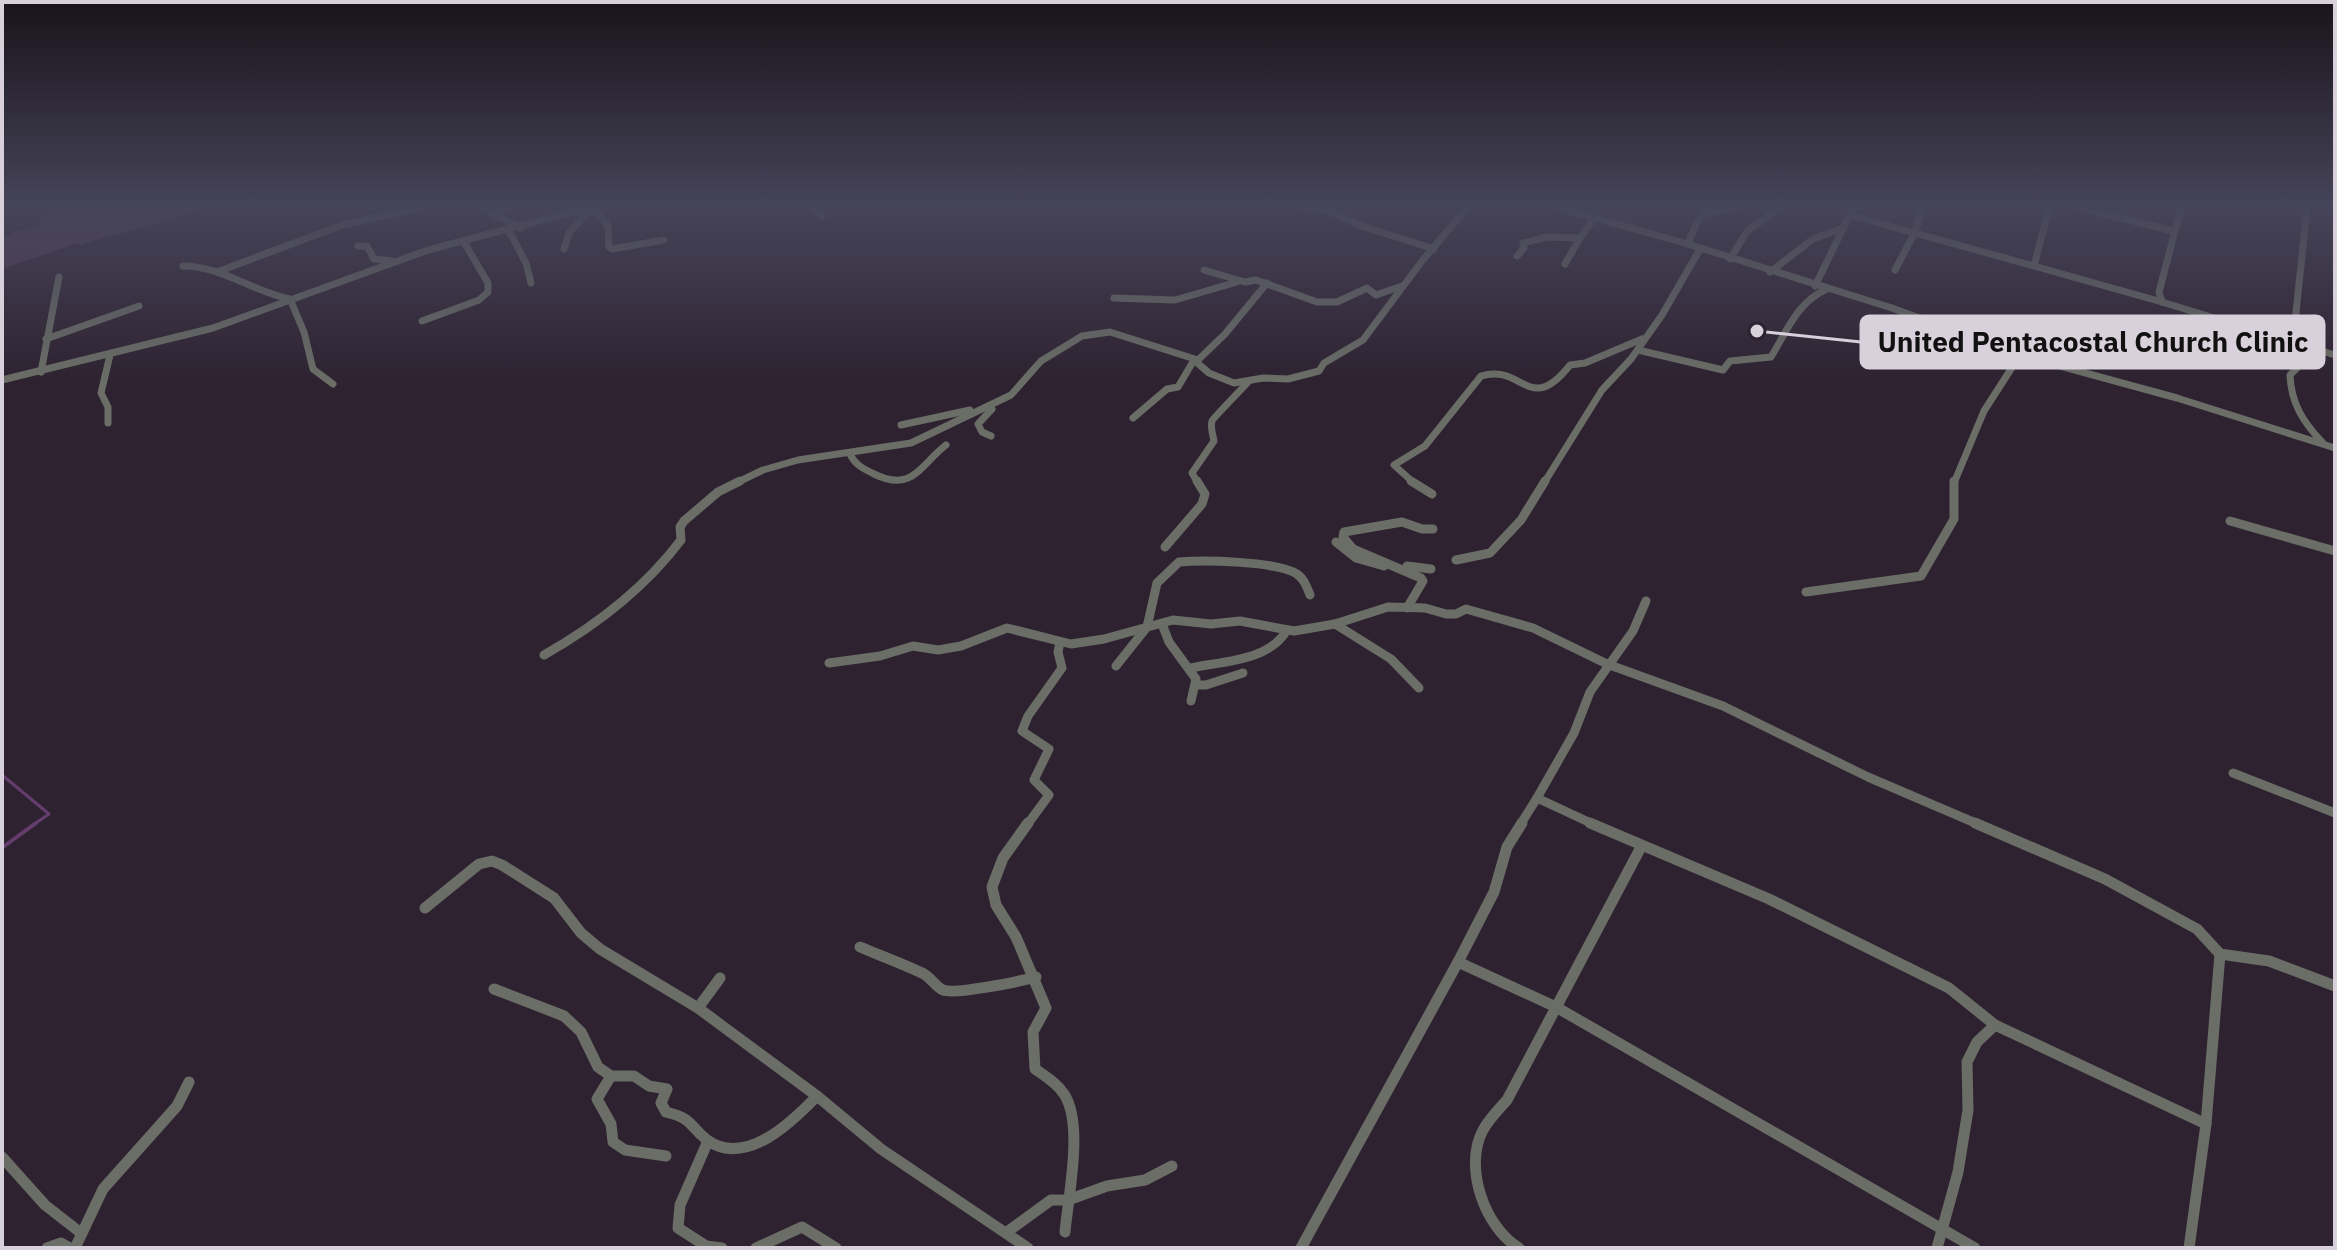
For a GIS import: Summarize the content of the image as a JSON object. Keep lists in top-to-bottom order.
{
  "places": ["United Pentacostal Church Clinic"]
}
